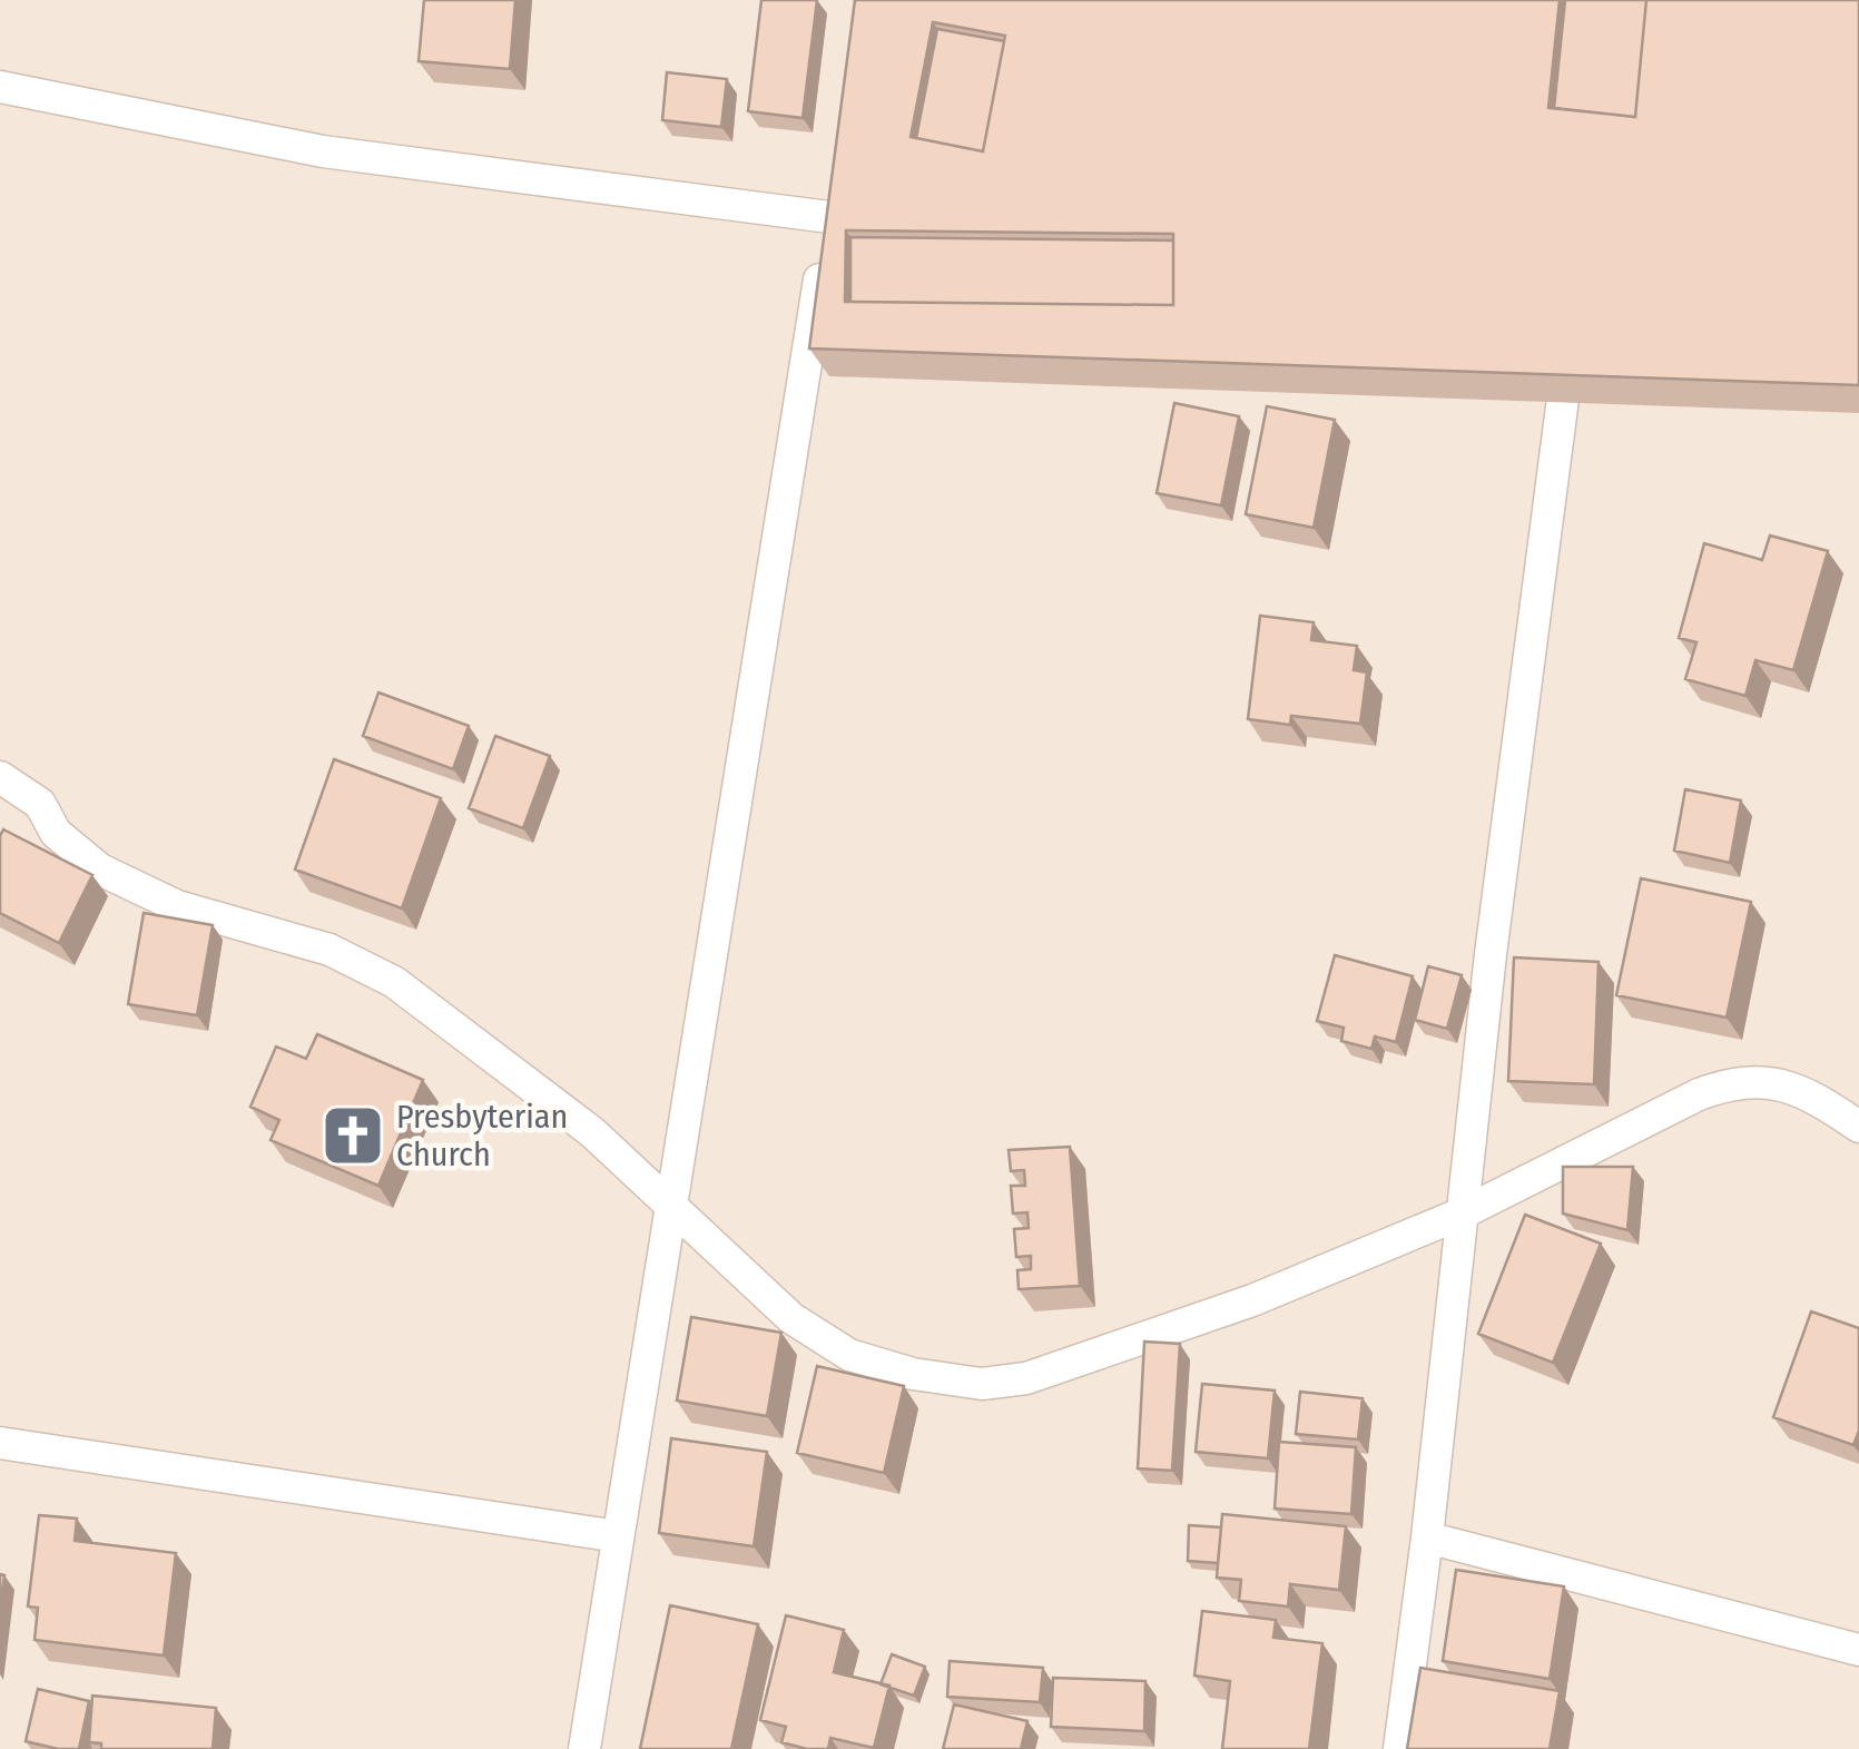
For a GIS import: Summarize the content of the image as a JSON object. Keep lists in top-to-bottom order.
{
  "places": {
    "church": ["Presbyterian Church"]
  }
}
